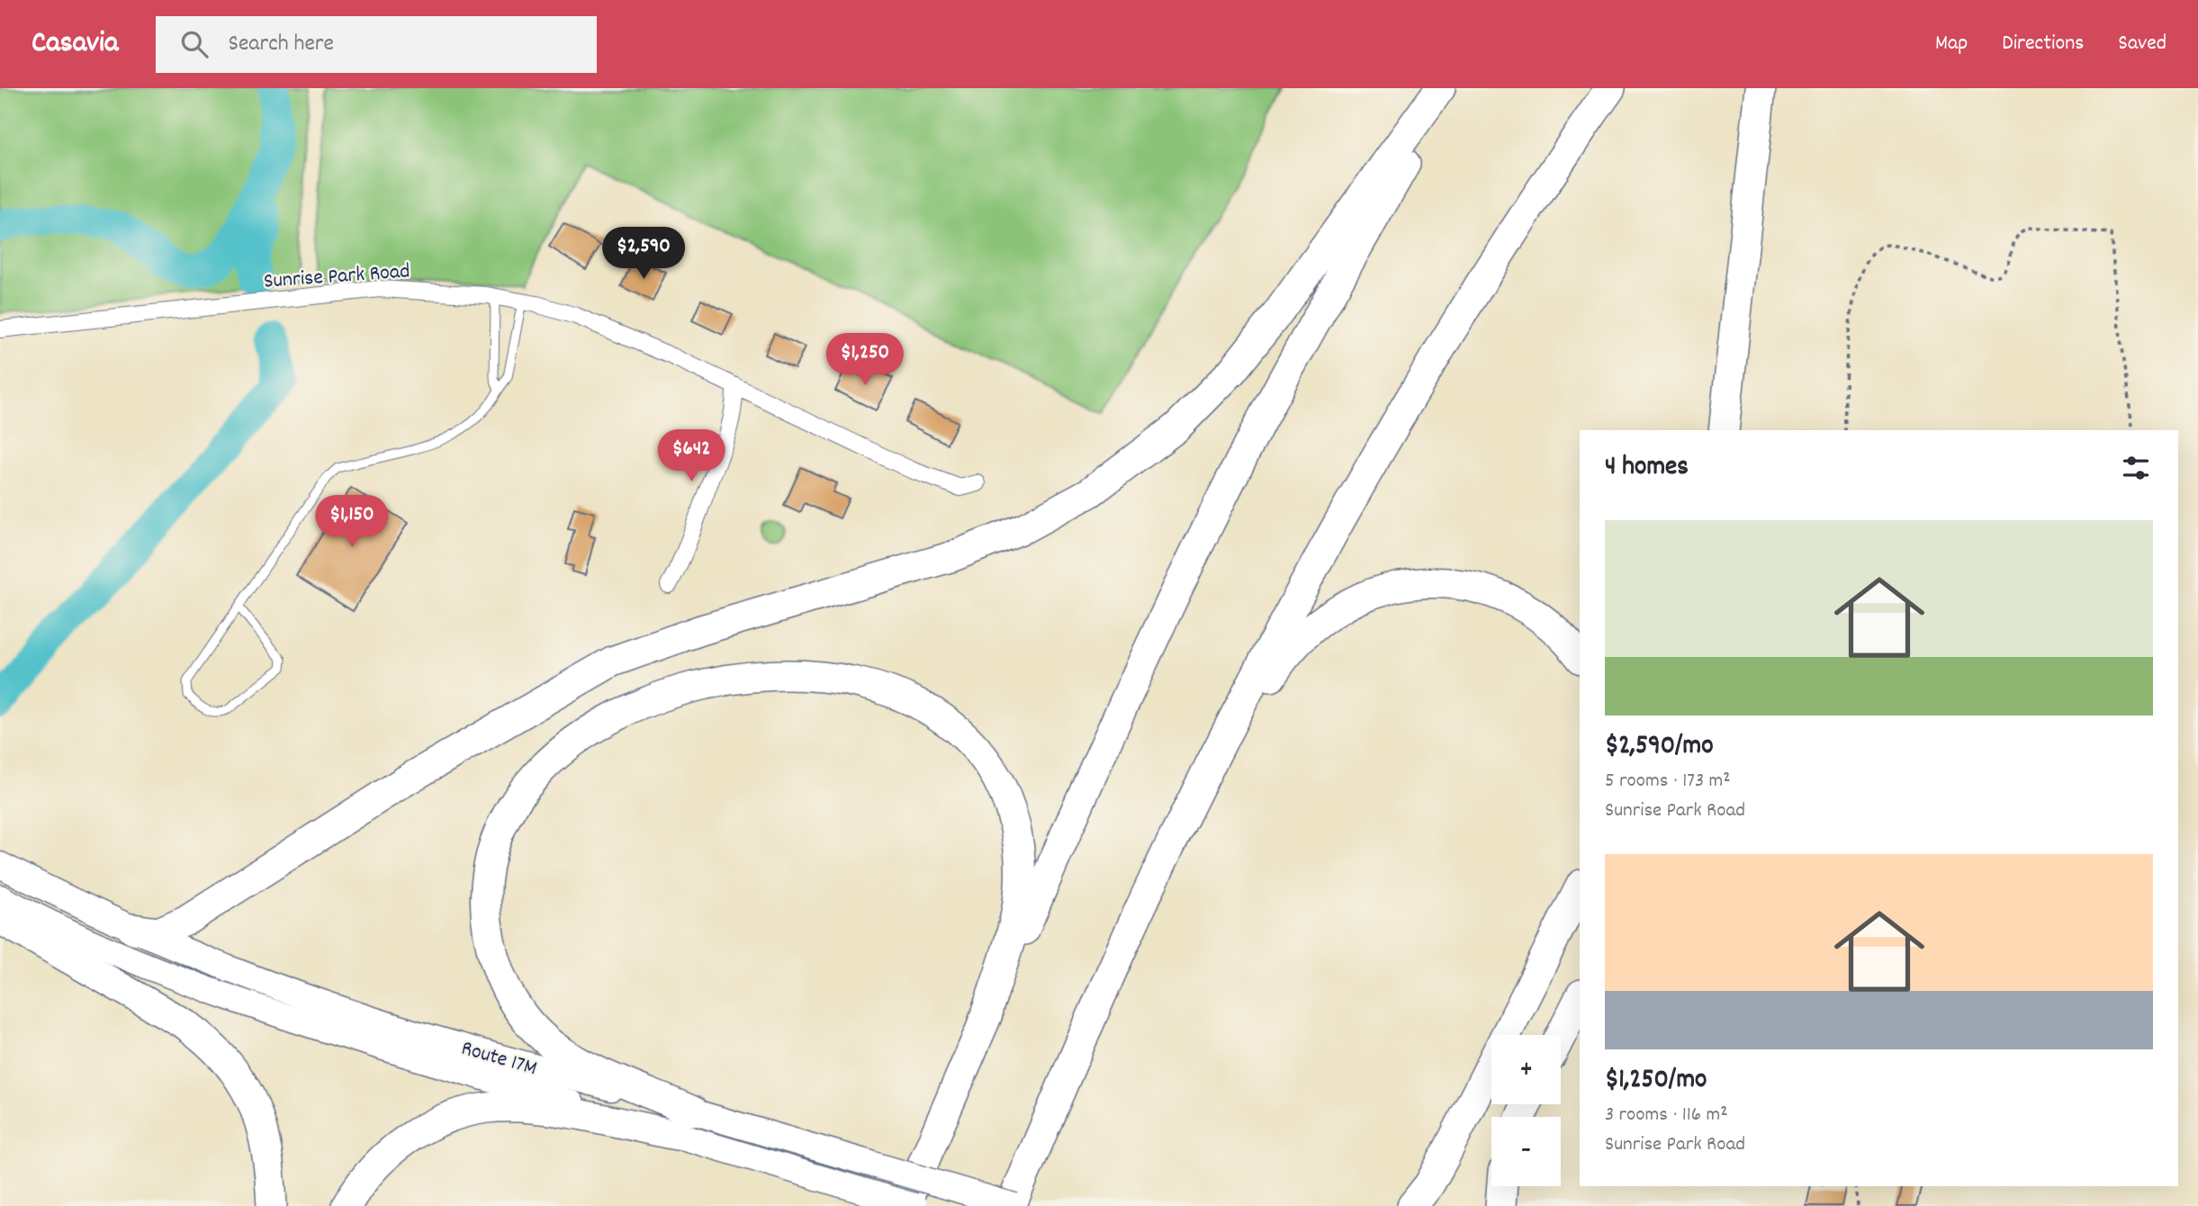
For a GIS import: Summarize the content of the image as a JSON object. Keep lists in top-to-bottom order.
{
  "streets": {
    "main road": ["Route 17M"],
    "street": ["Sunrise Park Road"]
  },
  "page": {
    "header": "Casavia",
    "search": "Search here",
    "nav": ["Map", "Directions", "Saved"],
    "price": [
      "$2,590",
      "$1,250",
      "$642",
      "$1,150"
    ],
    "heading": "4 homes",
    "list": [
      {
        "name": "$2,590/mo",
        "note": "5 rooms · 173 m² · Sunrise Park Road"
      },
      {
        "name": "$1,250/mo",
        "note": "3 rooms · 116 m² · Sunrise Park Road"
      }
    ],
    "map_buttons": ["+", "−"]
  }
}
